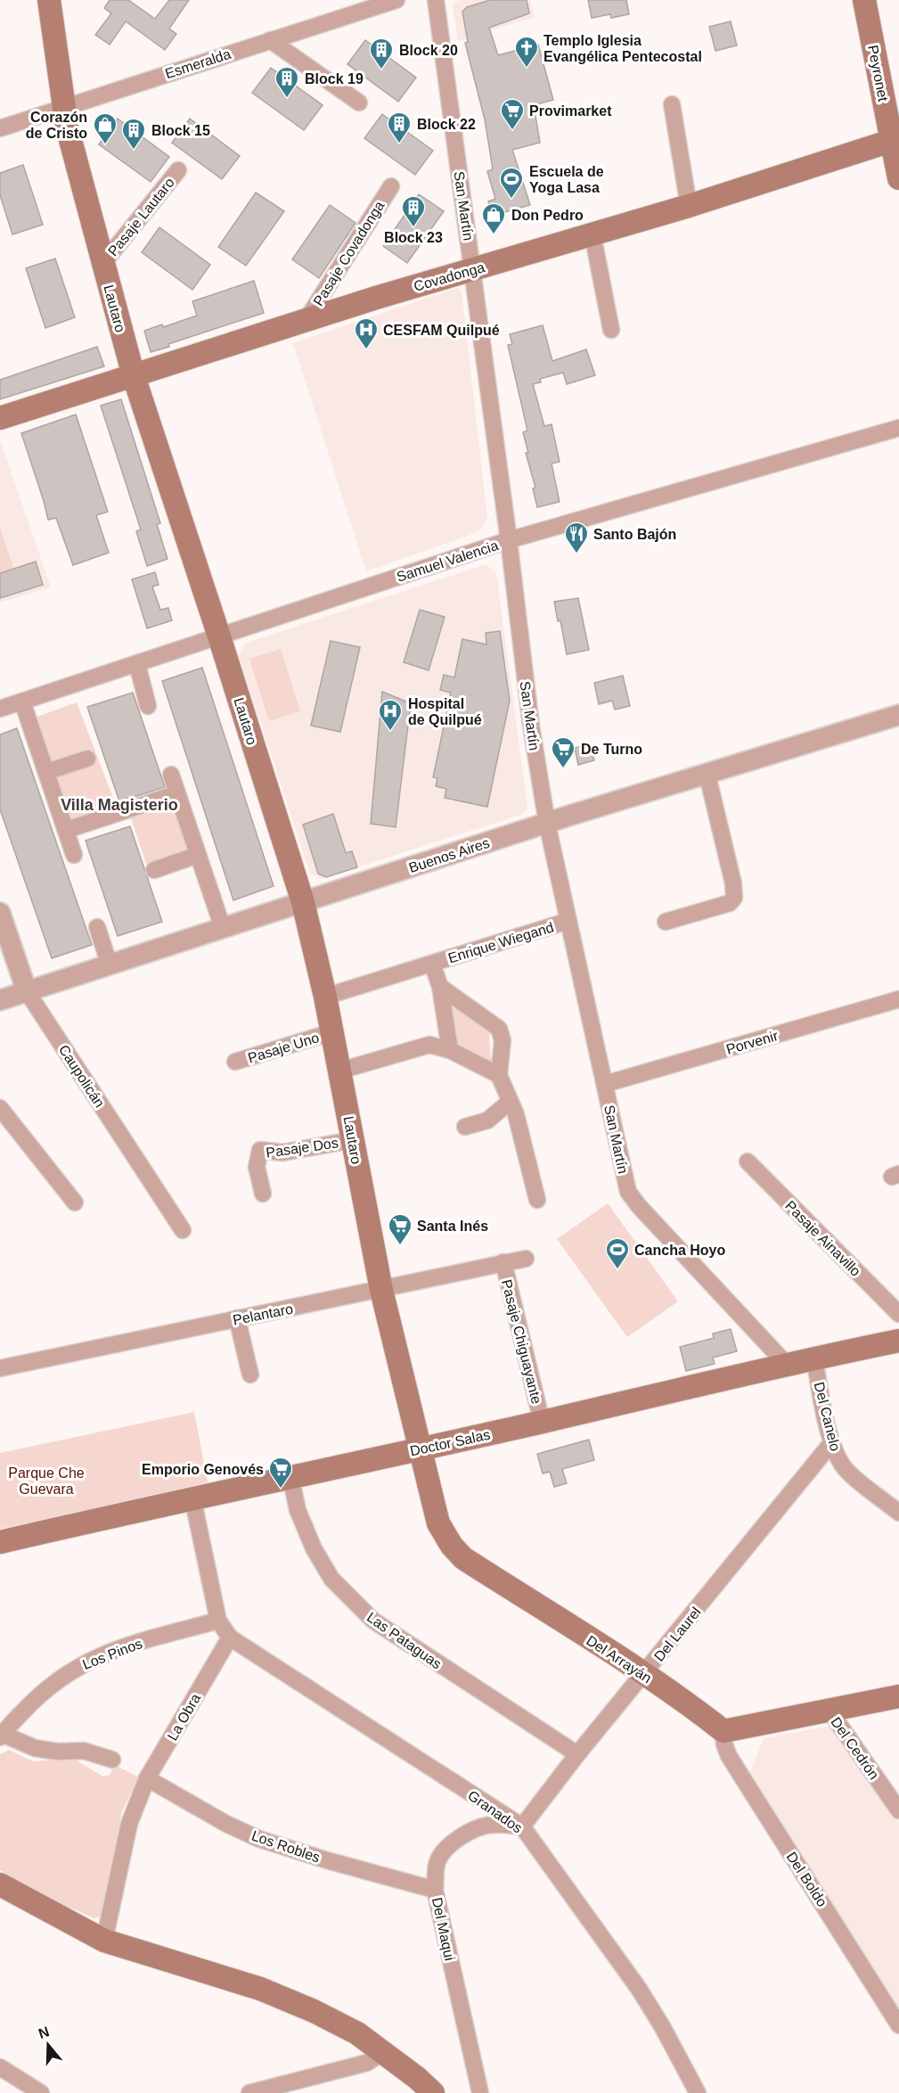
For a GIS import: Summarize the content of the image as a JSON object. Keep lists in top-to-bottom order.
{
  "streets": {
    "main road": [
      "Peyronet",
      "Covadonga",
      "Lautaro",
      "Doctor Salas",
      "Del Arrayán"
    ],
    "street": [
      "Esmeralda",
      "San Martín",
      "Pasaje Lautaro",
      "Pasaje Covadonga",
      "Samuel Valencia",
      "Buenos Aires",
      "Enrique Wiegand",
      "Porvenir",
      "Pasaje Uno",
      "Caupolicán",
      "Pasaje Dos",
      "Pasaje Ainavillo",
      "Pelantaro",
      "Pasaje Chiguayante",
      "Del Canelo",
      "Del Laurel",
      "Las Pataguas",
      "Los Pinos",
      "La Obra",
      "Del Cedrón",
      "Granados",
      "Los Robles",
      "Del Boldo",
      "Del Maqui"
    ]
  },
  "crossings": [
    ["Esmeralda", "Lautaro"],
    ["Peyronet", "Covadonga"],
    ["San Martín", "Covadonga"],
    ["San Martín", "Samuel Valencia"],
    ["San Martín", "Buenos Aires"],
    ["San Martín", "Enrique Wiegand"],
    ["San Martín", "Porvenir"],
    ["San Martín", "Doctor Salas"],
    ["Pasaje Lautaro", "Lautaro"],
    ["Pasaje Covadonga", "Covadonga"],
    ["Covadonga", "Lautaro"],
    ["Lautaro", "Samuel Valencia"],
    ["Lautaro", "Buenos Aires"],
    ["Lautaro", "Enrique Wiegand"],
    ["Lautaro", "Pasaje Uno"],
    ["Lautaro", "Pasaje Dos"],
    ["Lautaro", "Pelantaro"],
    ["Lautaro", "Doctor Salas"],
    ["Lautaro", "Del Arrayán"],
    ["Buenos Aires", "Caupolicán"],
    ["Pelantaro", "Pasaje Chiguayante"],
    ["Pasaje Chiguayante", "Doctor Salas"],
    ["Del Canelo", "Doctor Salas"],
    ["Del Canelo", "Del Laurel"],
    ["Doctor Salas", "Las Pataguas"],
    ["Doctor Salas", "Del Arrayán"],
    ["Del Laurel", "Las Pataguas"],
    ["Del Laurel", "Del Arrayán"],
    ["Del Laurel", "Granados"],
    ["Del Laurel", "Del Maqui"],
    ["Del Arrayán", "Del Boldo"],
    ["La Obra", "Granados"],
    ["La Obra", "Los Robles"],
    ["Granados", "Del Maqui"],
    ["Los Robles", "Del Maqui"]
  ],
  "districts": ["Villa Magisterio"],
  "parks": ["Parque Che Guevara"],
  "places": {
    "church": ["Templo Iglesia Evangélica Pentecostal"],
    "building": [
      "Block 20",
      "Block 19",
      "Block 22",
      "Block 15",
      "Block 23"
    ],
    "supermarket": [
      "Provimarket",
      "De Turno",
      "Santa Inés",
      "Emporio Genovés"
    ],
    "shop": ["Corazón de Cristo", "Don Pedro"],
    "sports": ["Escuela de Yoga Lasa", "Cancha Hoyo"],
    "hospital": ["CESFAM Quilpué", "Hospital de Quilpué"],
    "restaurant": ["Santo Bajón"]
  },
  "north": "top"
}
